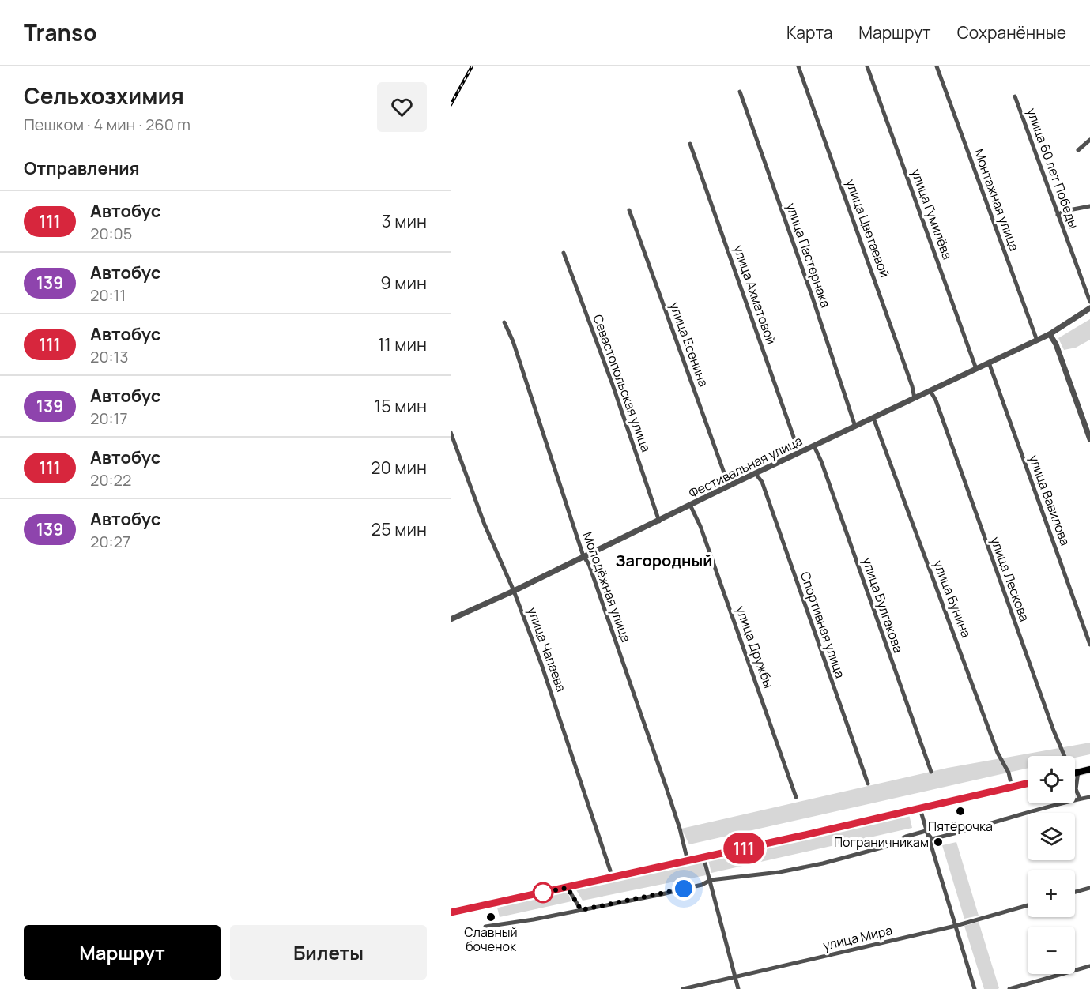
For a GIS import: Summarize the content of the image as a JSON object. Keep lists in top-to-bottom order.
{
  "streets": {
    "street": [
      "улица 60 лет Победы",
      "Монтажная улица",
      "улица Гумилёва",
      "улица Цветаевой",
      "улица Пастернака",
      "улица Ахматовой",
      "улица Есенина",
      "Севастопольская улица",
      "Фестивальная улица",
      "улица Вавилова",
      "улица Лескова",
      "Молодёжная улица",
      "улица Бунина",
      "улица Булгакова",
      "Спортивная улица",
      "улица Дружбы",
      "улица Чапаева",
      "улица Мира"
    ]
  },
  "crossings": [
    ["Монтажная улица", "Фестивальная улица"],
    ["улица Гумилёва", "Фестивальная улица"],
    ["улица Цветаевой", "Фестивальная улица"],
    ["улица Пастернака", "Фестивальная улица"],
    ["улица Ахматовой", "Фестивальная улица"],
    ["улица Есенина", "Фестивальная улица"],
    ["Севастопольская улица", "Фестивальная улица"],
    ["Фестивальная улица", "улица Вавилова"],
    ["Фестивальная улица", "улица Лескова"],
    ["Фестивальная улица", "Молодёжная улица"],
    ["Фестивальная улица", "улица Бунина"],
    ["Фестивальная улица", "улица Булгакова"],
    ["Фестивальная улица", "Спортивная улица"],
    ["Фестивальная улица", "улица Дружбы"],
    ["Фестивальная улица", "улица Чапаева"]
  ],
  "districts": ["Загородный"],
  "places": ["Пятёрочка", "Пограничникам", "Славный боченок"],
  "lines": ["bus line 111"],
  "page": {
    "header": "Transo",
    "nav": ["Карта", "Маршрут", "Сохранённые"],
    "heading": [
      ["Сельхозхимия", "Пешком · 4 мин · 260 m"],
      "Отправления"
    ],
    "on_map": "111",
    "list": [
      {
        "mark": "111",
        "name": "Автобус",
        "note": "20:05",
        "value": "3 мин"
      },
      {
        "mark": "139",
        "name": "Автобус",
        "note": "20:11",
        "value": "9 мин"
      },
      {
        "mark": "111",
        "name": "Автобус",
        "note": "20:13",
        "value": "11 мин"
      },
      {
        "mark": "139",
        "name": "Автобус",
        "note": "20:17",
        "value": "15 мин"
      },
      {
        "mark": "111",
        "name": "Автобус",
        "note": "20:22",
        "value": "20 мин"
      },
      {
        "mark": "139",
        "name": "Автобус",
        "note": "20:27",
        "value": "25 мин"
      }
    ],
    "map_buttons": ["+", "−"],
    "buttons": ["Маршрут", "Билеты"]
  }
}
